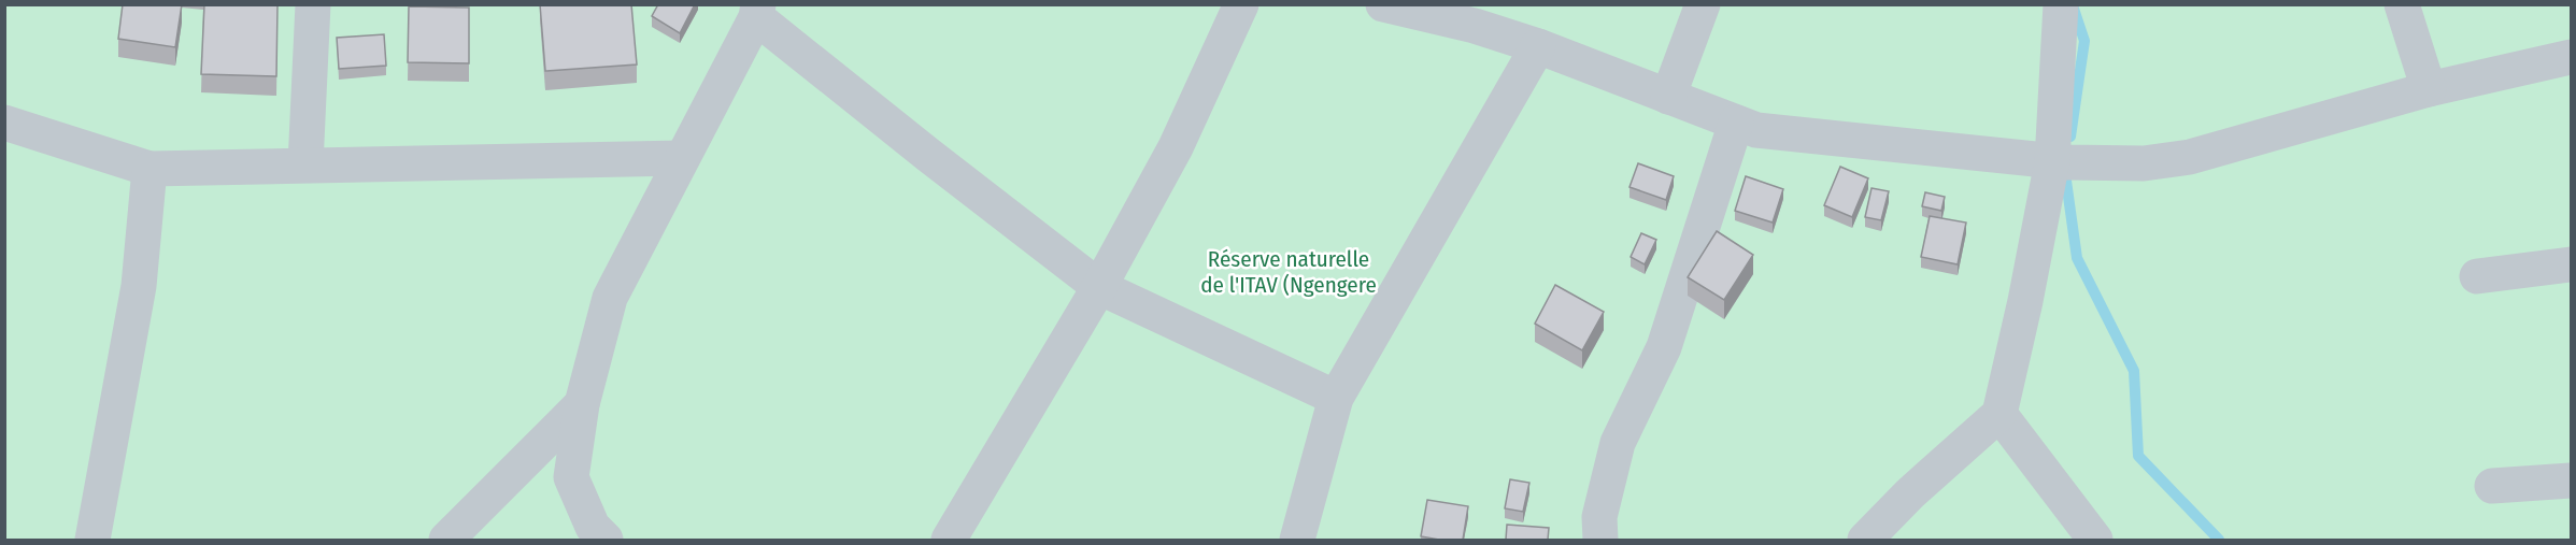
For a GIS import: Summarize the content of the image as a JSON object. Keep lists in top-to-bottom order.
{
  "parks": ["Réserve naturelle de l'ITAV (Ngengere"]
}
